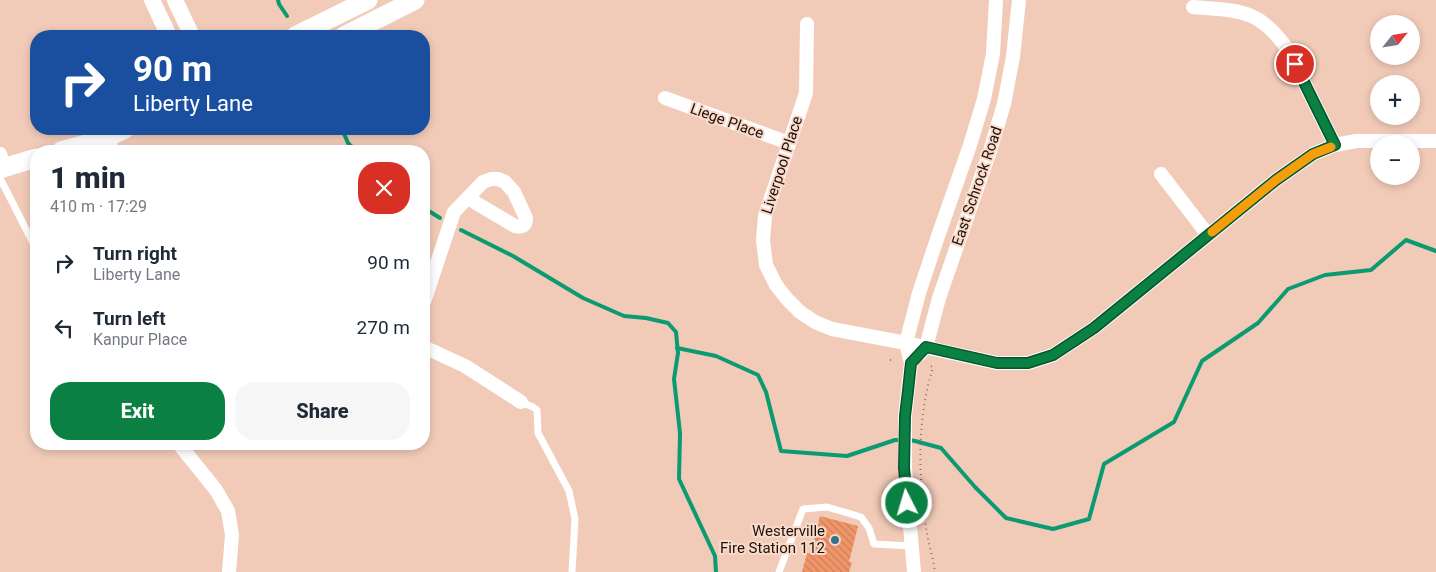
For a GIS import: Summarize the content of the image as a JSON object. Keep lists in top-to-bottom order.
{
  "streets": {
    "street": ["Liege Place", "Liverpool Place", "East Schrock Road"]
  },
  "crossings": [
    ["Liege Place", "Liverpool Place"],
    ["Liverpool Place", "East Schrock Road"]
  ],
  "places": ["Westerville Fire Station 112"],
  "north": "top right",
  "page": {
    "map_buttons": ["+", "−"],
    "turn": ["90 m", "Liberty Lane"],
    "heading": ["1 min", "410 m · 17:29"],
    "list": [
      {
        "name": "Turn right",
        "note": "Liberty Lane",
        "value": "90 m"
      },
      {
        "name": "Turn left",
        "note": "Kanpur Place",
        "value": "270 m"
      }
    ],
    "buttons": ["Exit", "Share"]
  }
}
